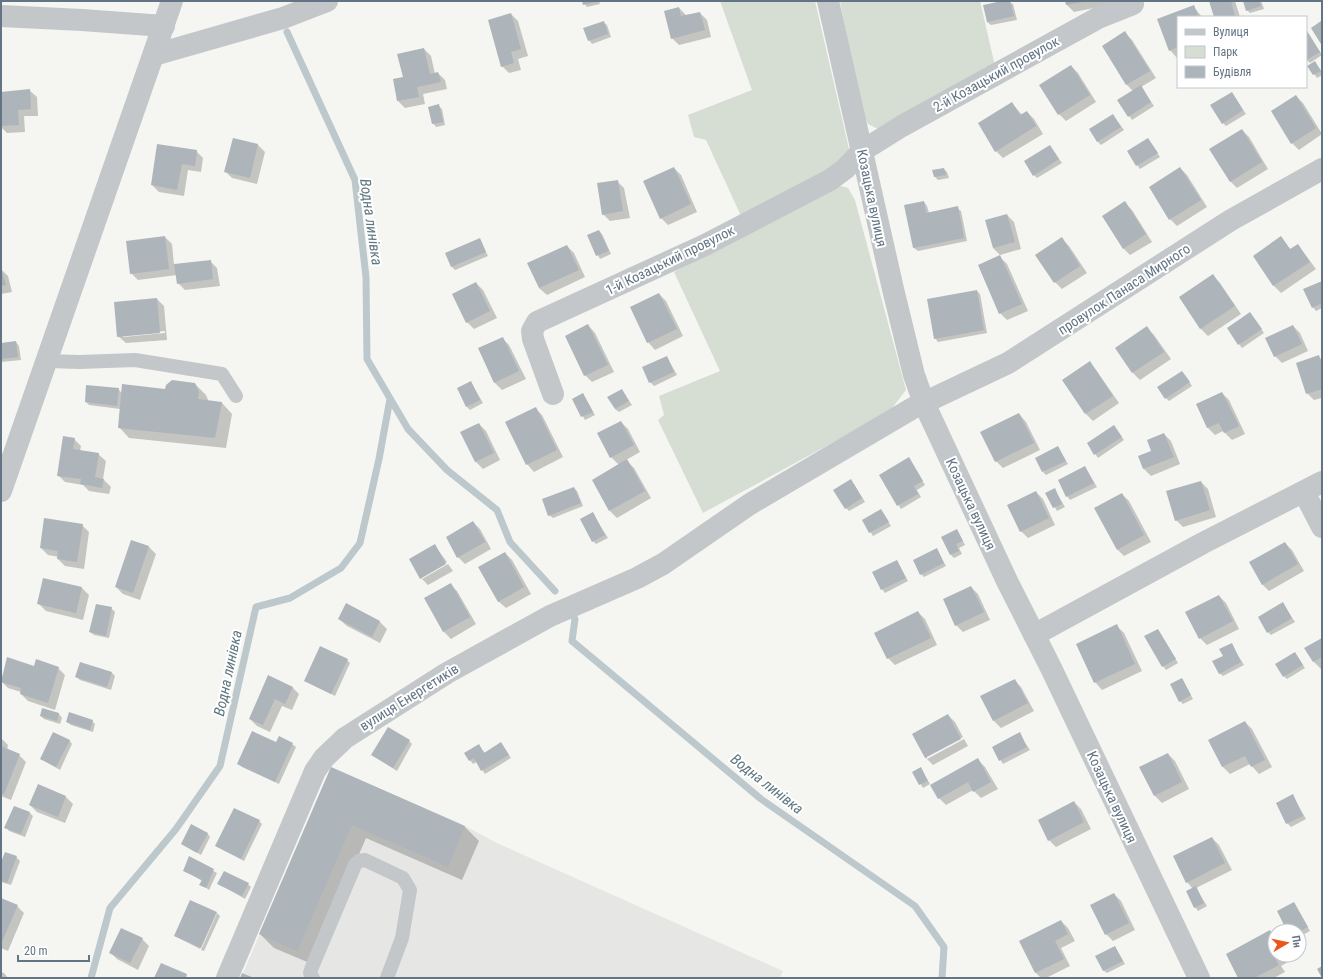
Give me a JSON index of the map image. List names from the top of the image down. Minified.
{"streets":{"street":["2-й Козацький провулок","Козацька вулиця","1-й Козацький провулок","провулок Панаса Мирного","вулиця Енергетиків"]},"crossings":[["2-й Козацький провулок","Козацька вулиця"],["2-й Козацький провулок","1-й Козацький провулок"],["Козацька вулиця","1-й Козацький провулок"],["Козацька вулиця","провулок Панаса Мирного"],["провулок Панаса Мирного","вулиця Енергетиків"]],"water":["Водна линівка"],"legend":["Вулиця","Парк","Будівля"],"scale_bar":"20 m","north":"right"}
